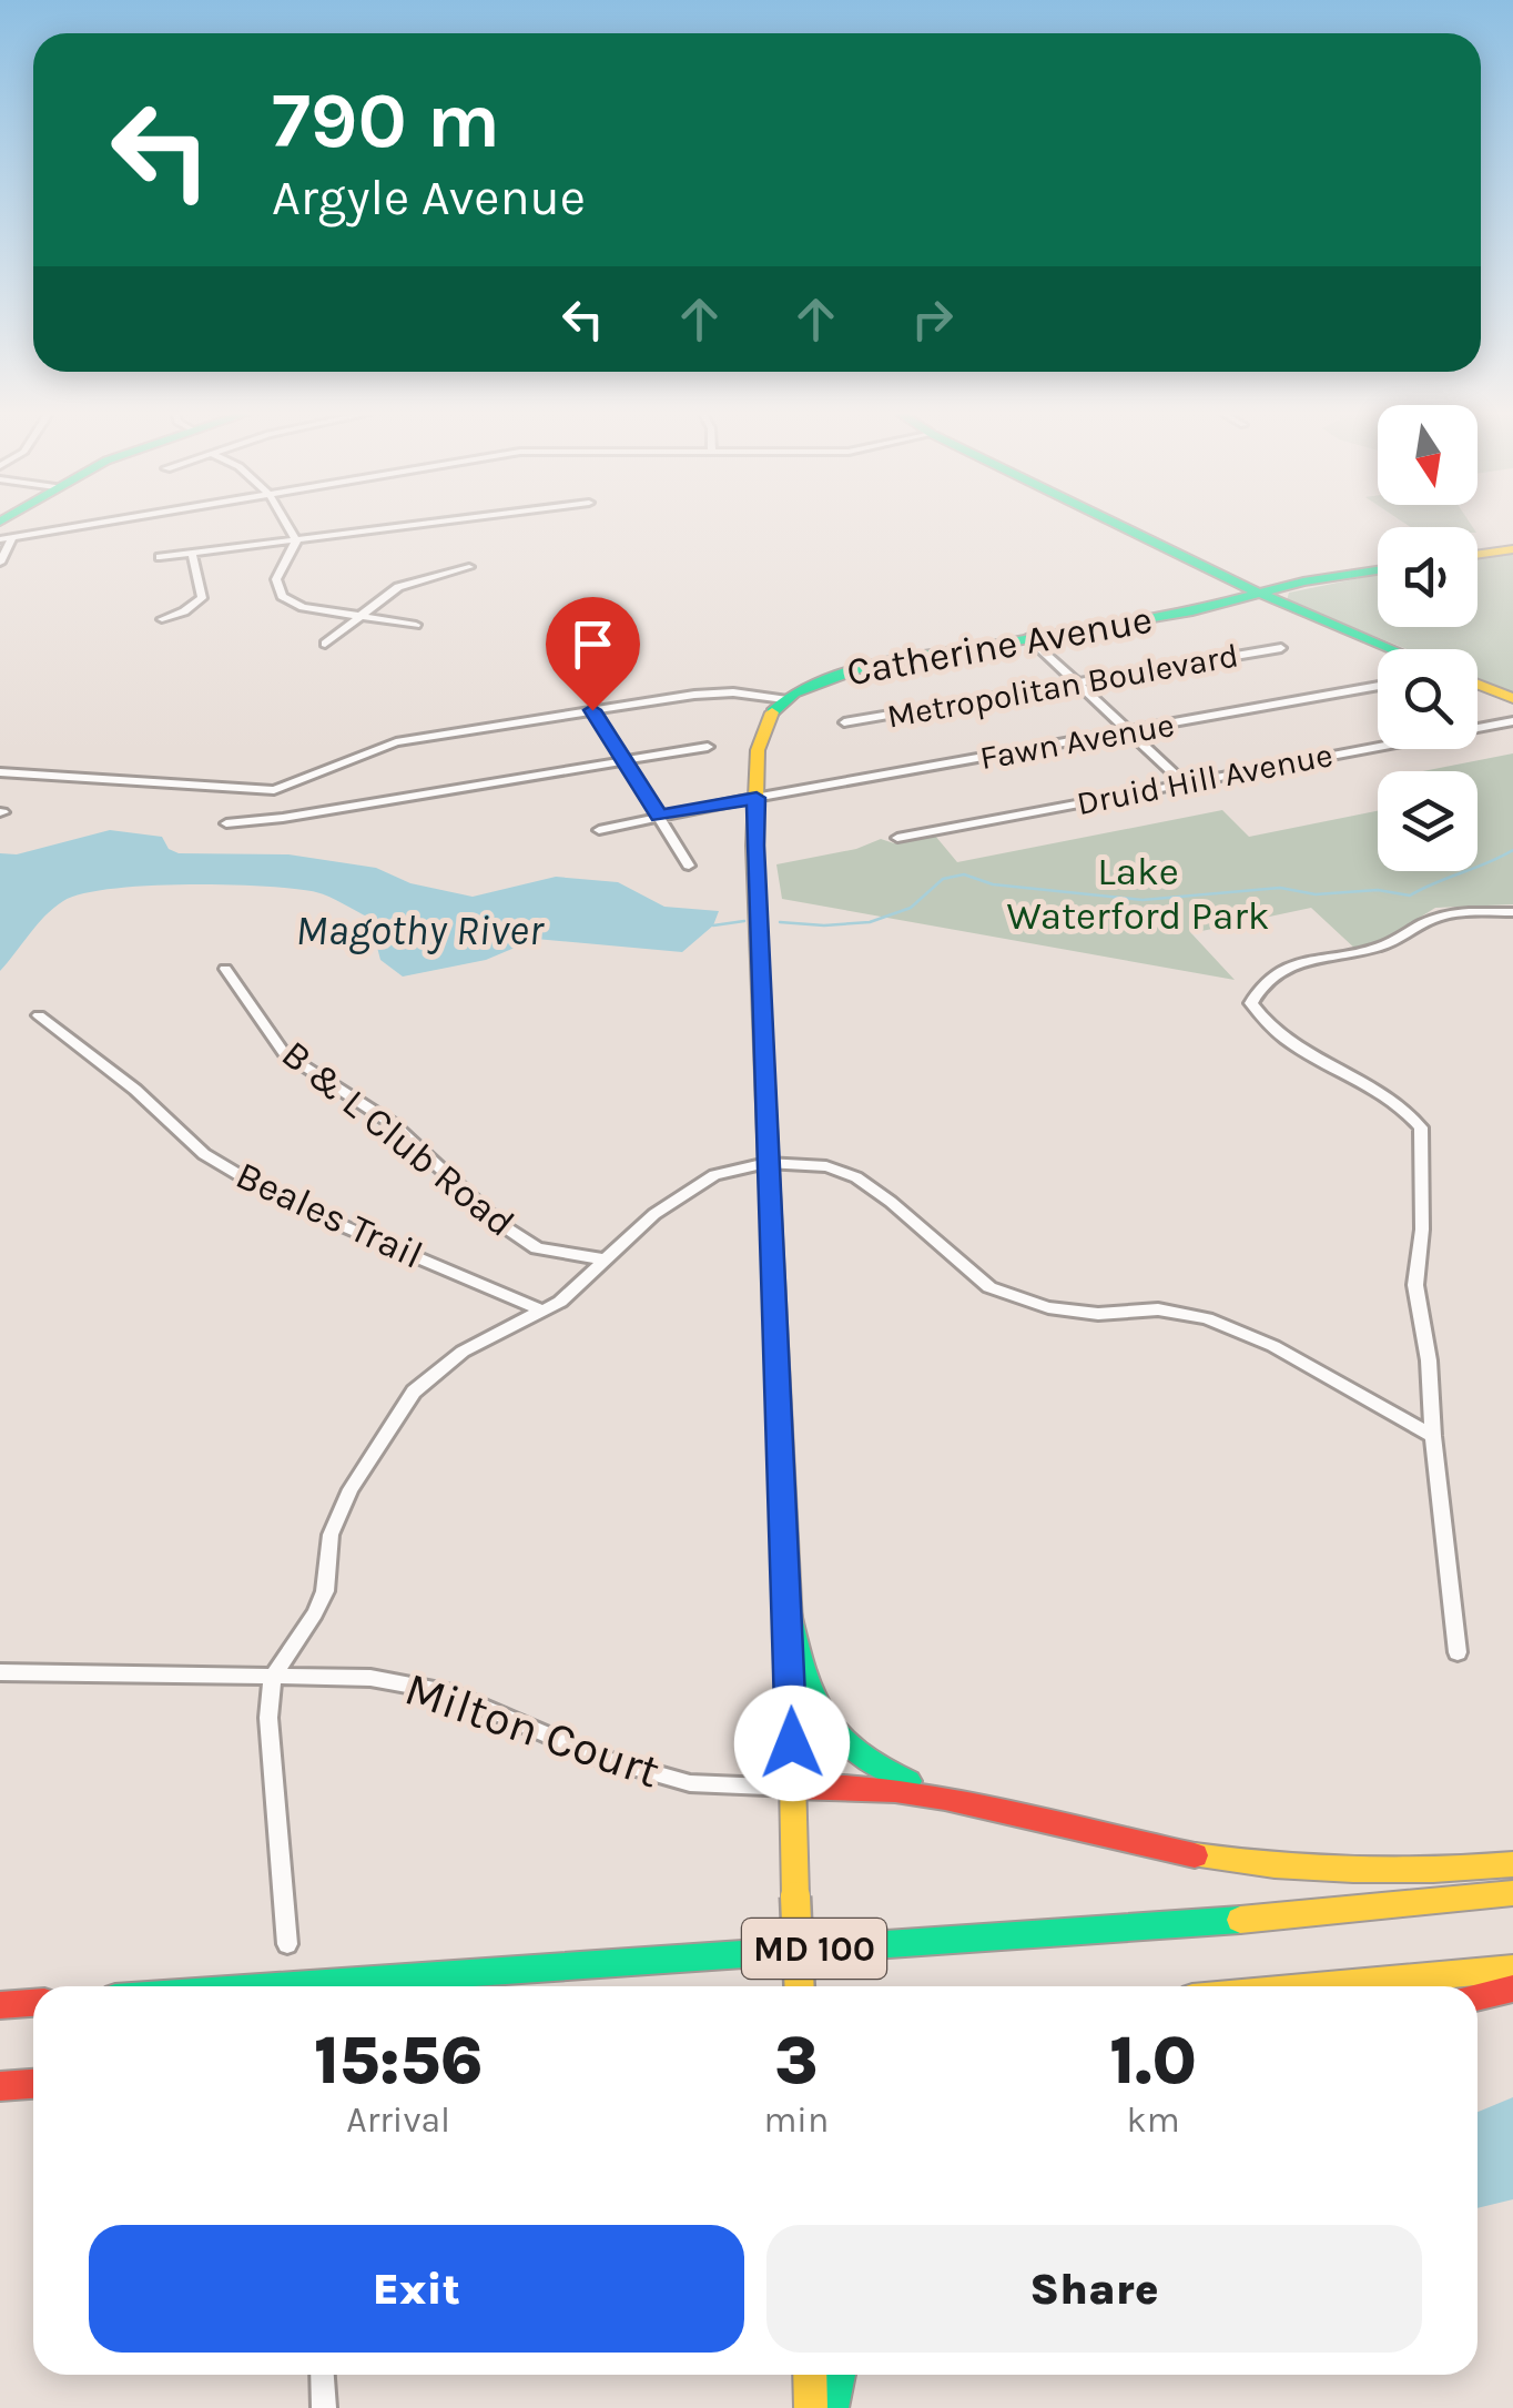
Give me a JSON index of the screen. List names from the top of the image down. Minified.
{"streets":{"main road":["Catherine Avenue","MD 100"],"street":["Metropolitan Boulevard","Fawn Avenue","Druid Hill Avenue","B & L Club Road","Beales Trail","Milton Court"]},"water":["Magothy River"],"parks":["Lake Waterford Park"],"north":"bottom","page":{"turn":["790 m","Argyle Avenue"],"eta":["15:56","Arrival","3","min","1.0","km"],"buttons":["Exit","Share"]}}
